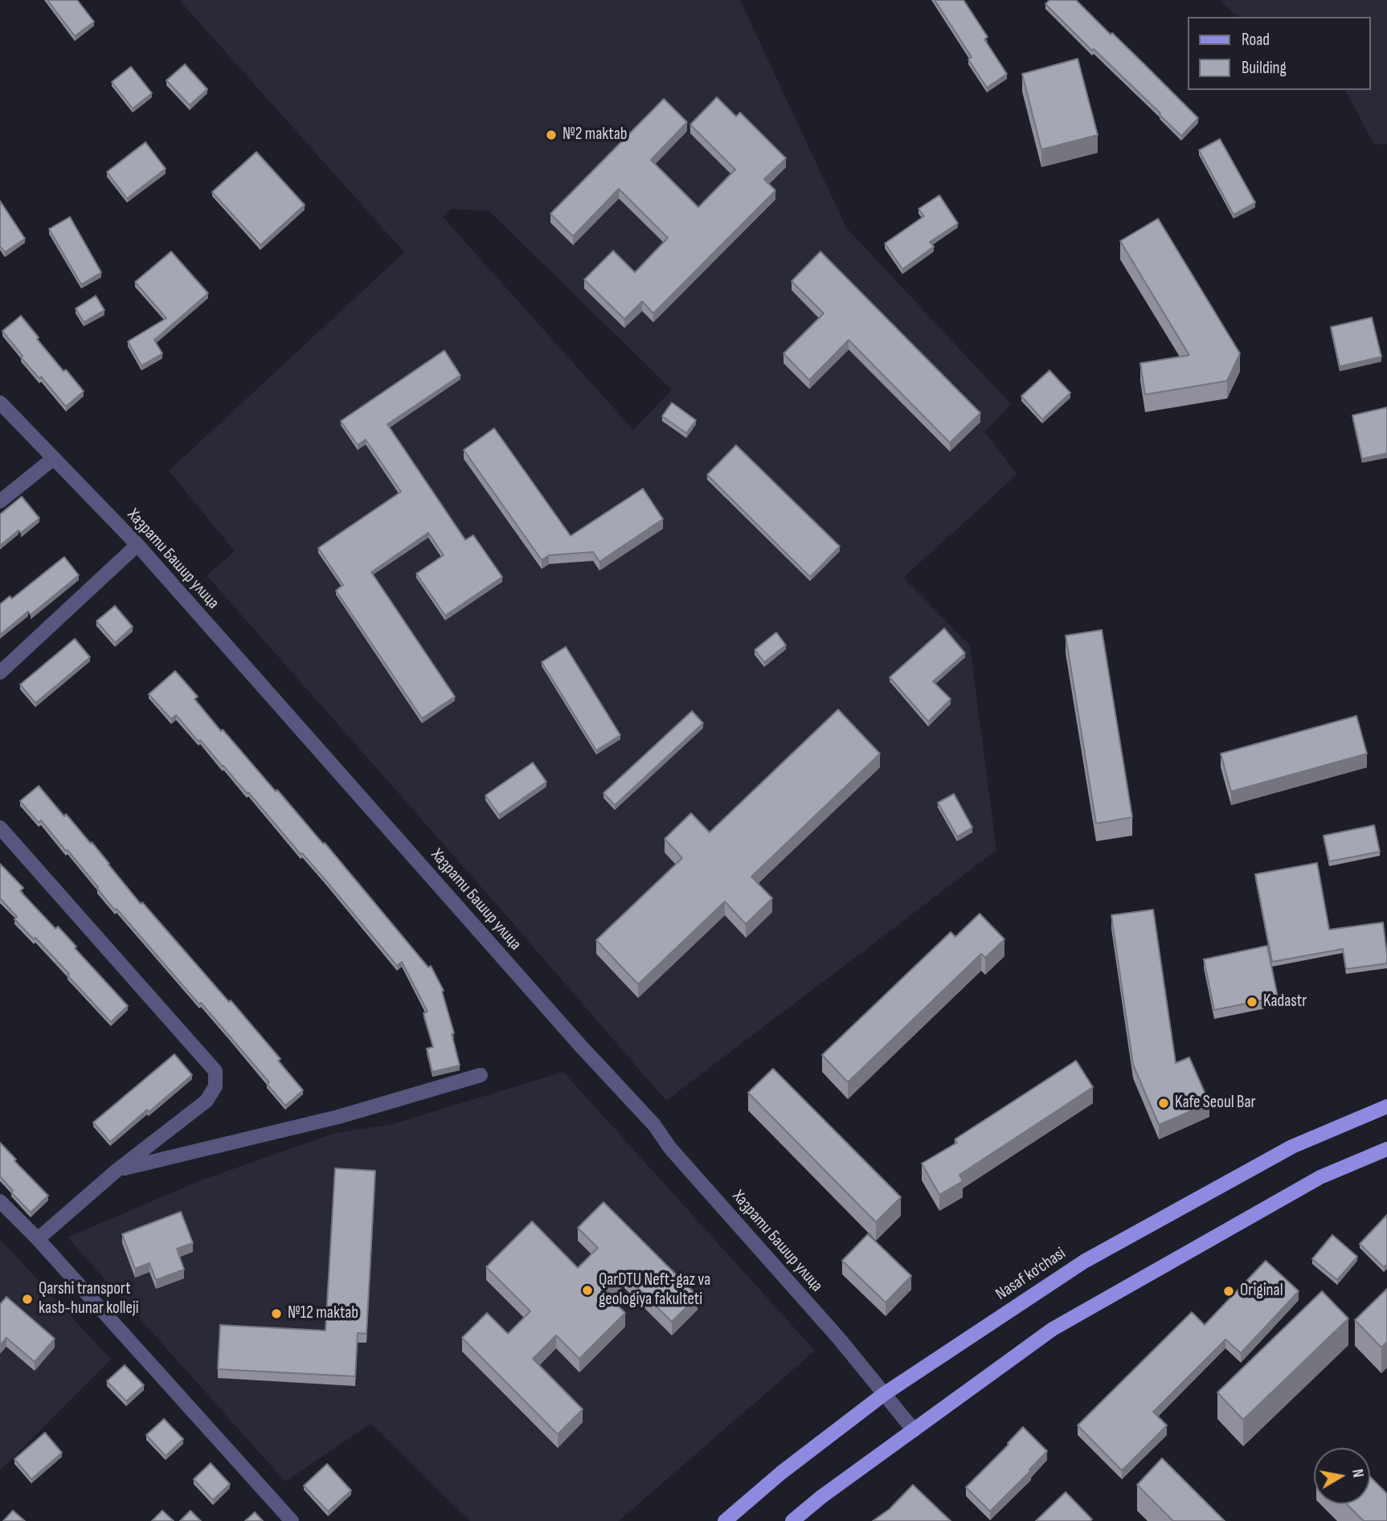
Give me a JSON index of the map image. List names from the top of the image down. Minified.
{"streets":{"main road":["Nasaf ko‘chasi"],"street":["Хазрати Башир улица"]},"crossings":[["Хазрати Башир улица","Nasaf ko‘chasi"]],"places":["№2 maktab","Kadastr","Kafe Seoul Bar","QarDTU Neft-gaz va geologiya fakulteti","Original","Qarshi transport kasb-hunar kolleji","№12 maktab"],"legend":["Road","Building"],"north":"right"}
